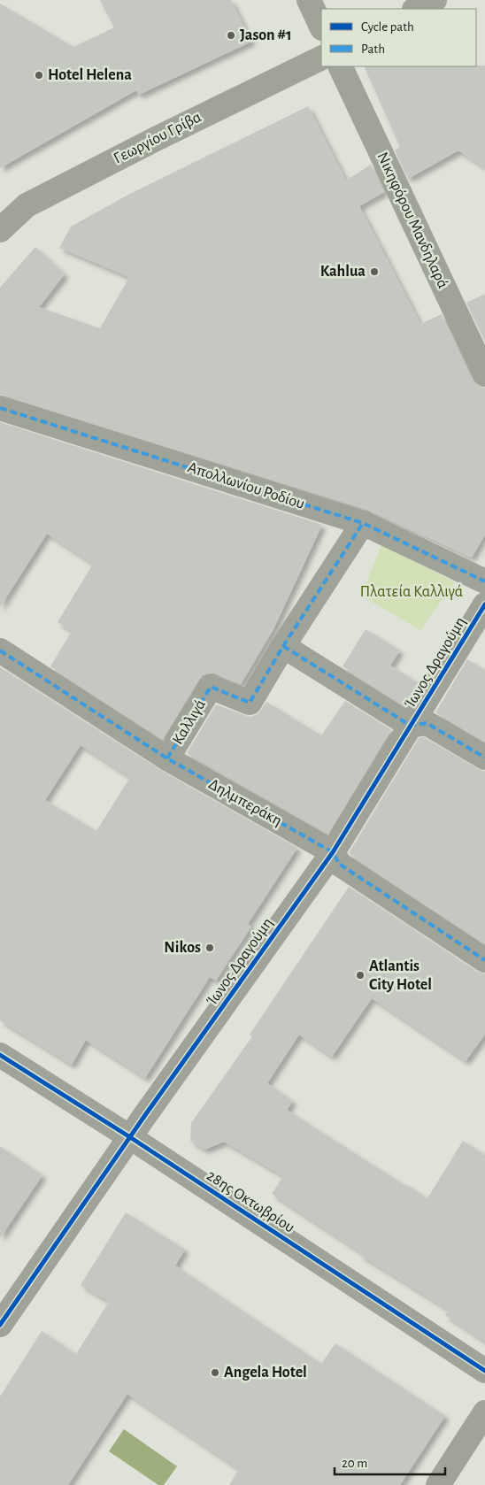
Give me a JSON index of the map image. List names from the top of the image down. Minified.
{"streets":{"street":["Γεωργίου Γρίβα","Νικηφόρου Μανδηλαρά","Απολλωνίου Ροδίου","Ίωνος Δραγούμη","Καλλιγά","Δηλμπεράκη","28ης Οκτωβρίου"]},"crossings":[["Απολλωνίου Ροδίου","Καλλιγά"],["Ίωνος Δραγούμη","Δηλμπεράκη"],["Ίωνος Δραγούμη","28ης Οκτωβρίου"],["Καλλιγά","Δηλμπεράκη"]],"parks":["Πλατεία Καλλιγά"],"places":["Jason #1","Hotel Helena","Kahlua","Nikos","Atlantis City Hotel","Angela Hotel"],"legend":["Cycle path","Path"],"scale_bar":"20 m"}
